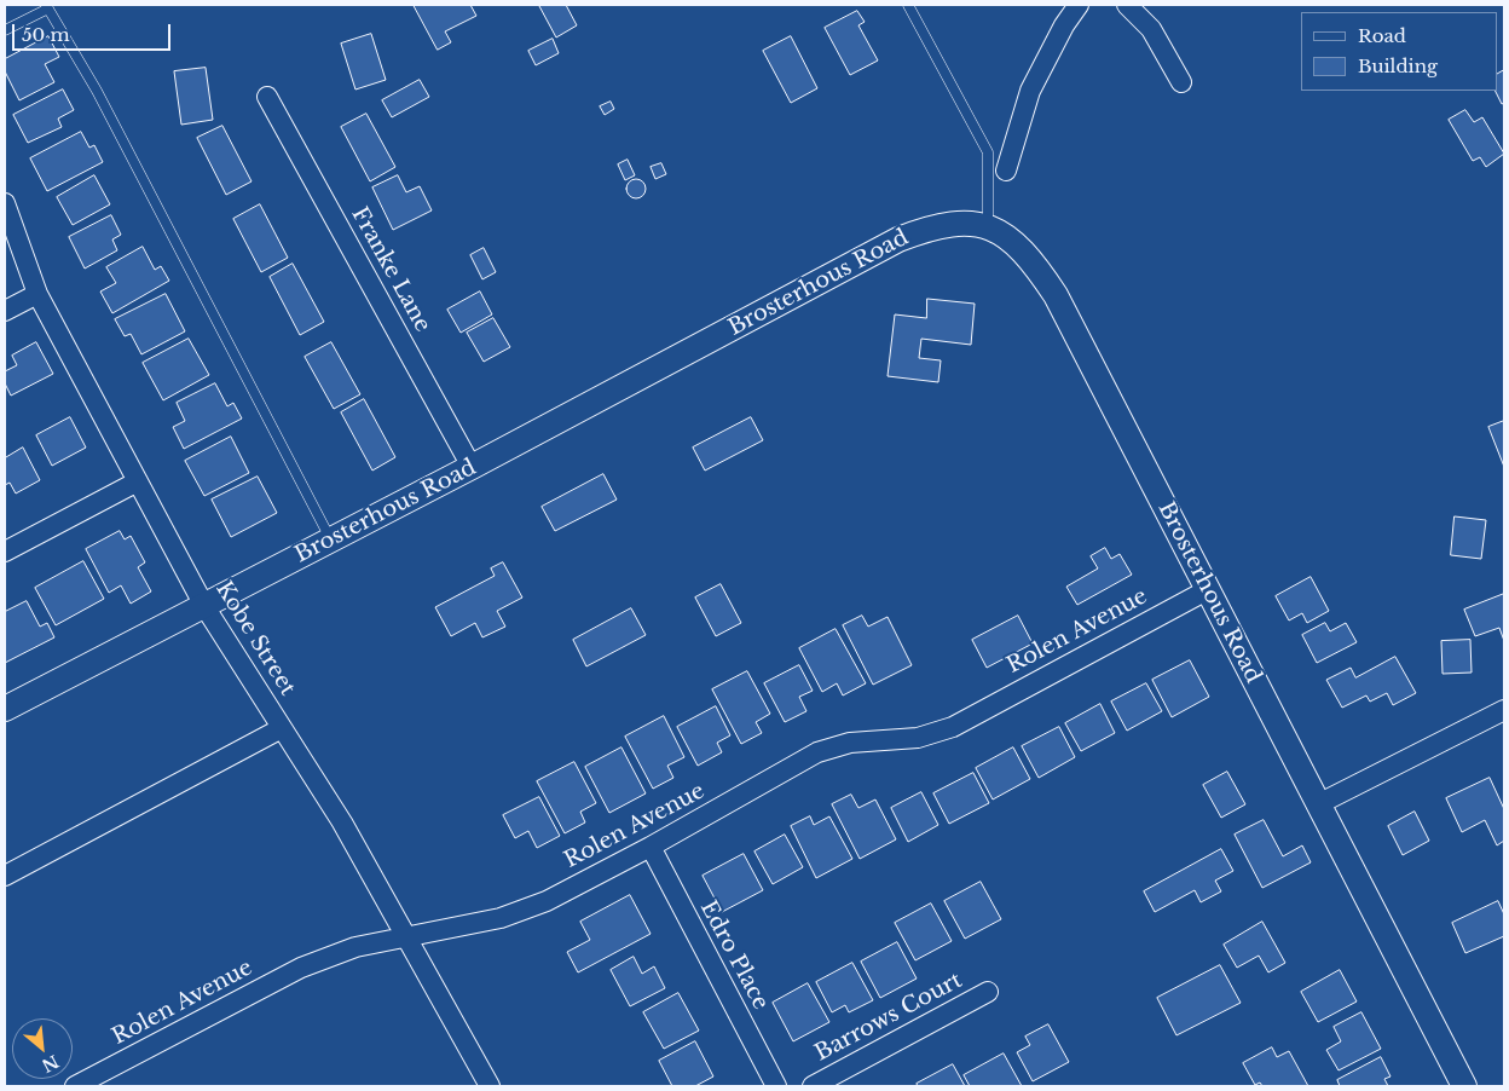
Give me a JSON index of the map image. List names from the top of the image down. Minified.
{"streets":{"street":["Franke Lane","Brosterhous Road","Rolen Avenue","Kobe Street","Edro Place","Barrows Court"]},"crossings":[["Franke Lane","Brosterhous Road"],["Brosterhous Road","Rolen Avenue"],["Brosterhous Road","Kobe Street"],["Rolen Avenue","Kobe Street"],["Rolen Avenue","Edro Place"]],"legend":["Road","Building"],"scale_bar":"50 m","north":"bottom right"}
